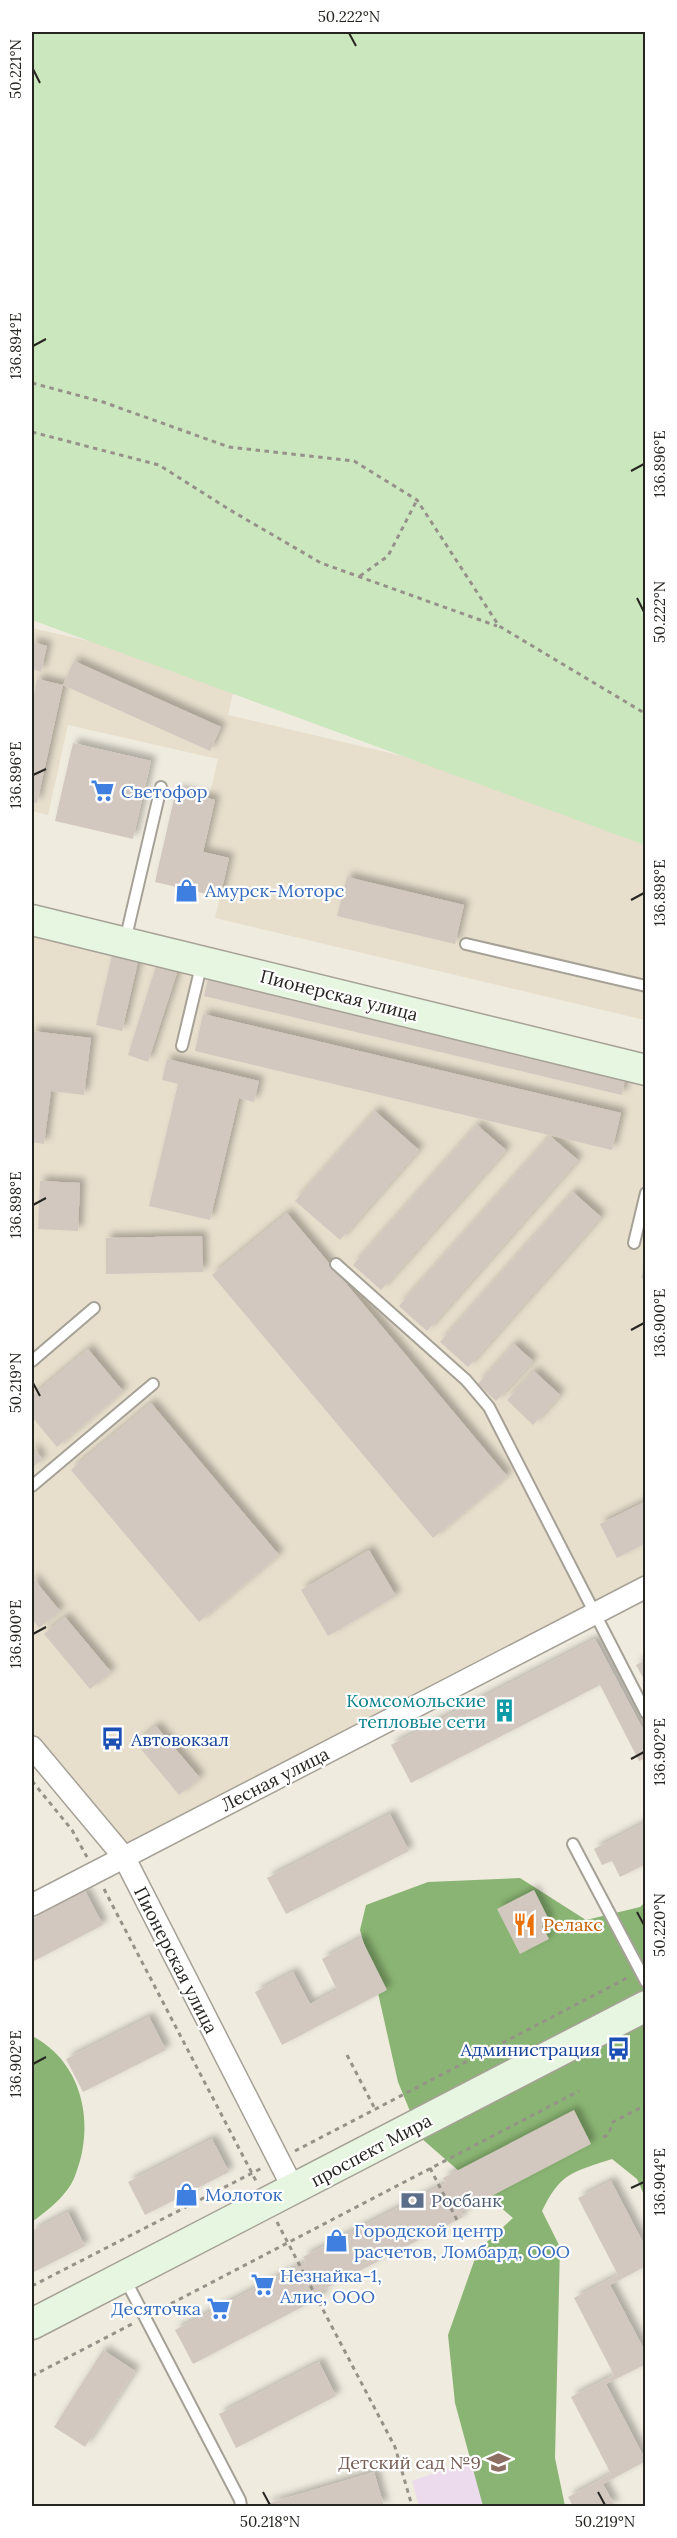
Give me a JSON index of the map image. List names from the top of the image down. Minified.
{"streets":{"street":["Пионерская улица","Лесная улица","проспект Мира"]},"crossings":[["Пионерская улица","Лесная улица"],["Пионерская улица","проспект Мира"]],"places":{"supermarket":["Светофор","Незнайка-1, Алис, ООО","Десяточка"],"shop":["Амурск-Моторс","Молоток","Городской центр расчетов, Ломбард, ООО"],"building":["Комсомольские тепловые сети"],"bus stop":["Автовокзал","Администрация"],"restaurant":["Релакс"],"bank":["Росбанк"],"school or university":["Детский сад №9"]},"coordinates":["50.222°N","50.221°N","136.894°E","136.896°E","136.898°E","136.900°E","50.219°N","136.902°E","50.220°N","136.904°E","50.218°N"]}
